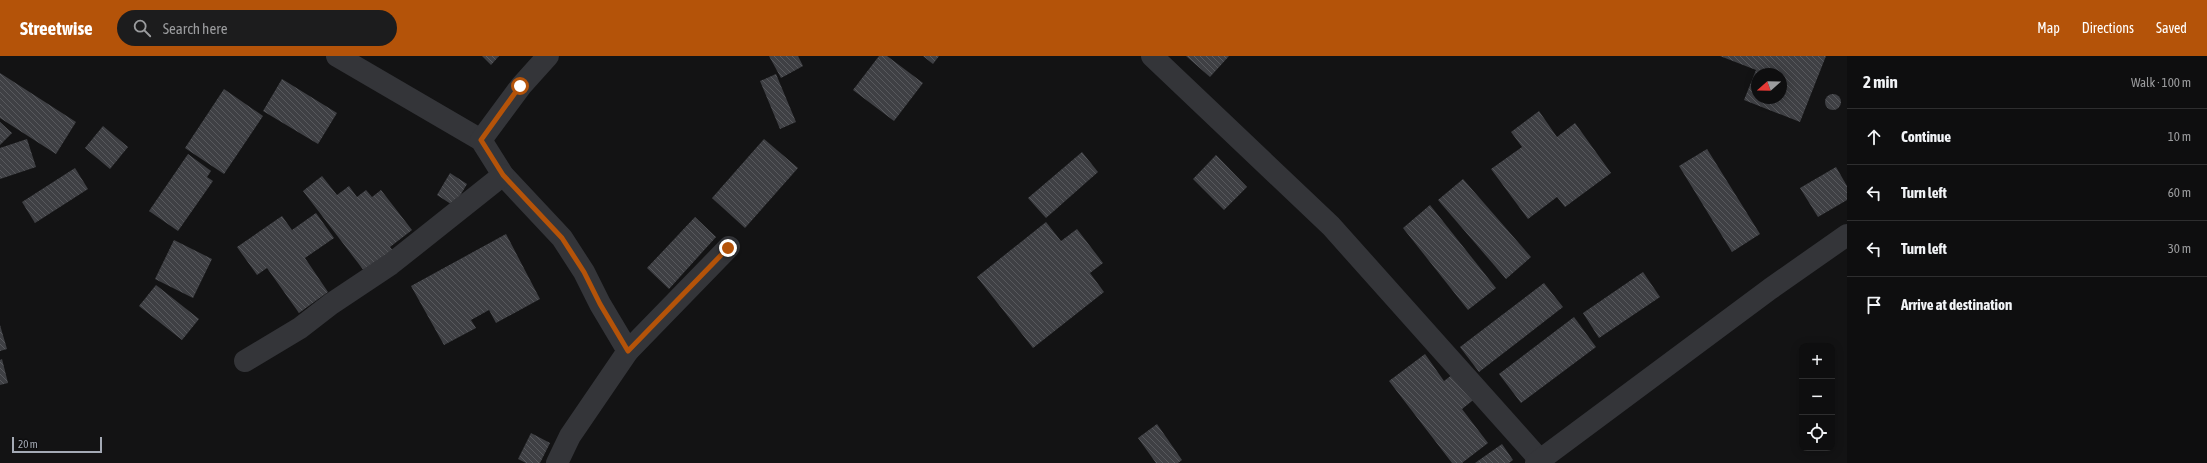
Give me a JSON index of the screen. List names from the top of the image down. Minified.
{"scale_bar":"20 m","north":"left","page":{"header":"Streetwise","search":"Search here","nav":["Map","Directions","Saved"],"heading":["2 min","Walk · 100 m"],"list":[["Continue","10 m"],["Turn left","60 m"],["Turn left","30 m"],"Arrive at destination"],"map_buttons":["+","−"],"scale":"20 m"}}
